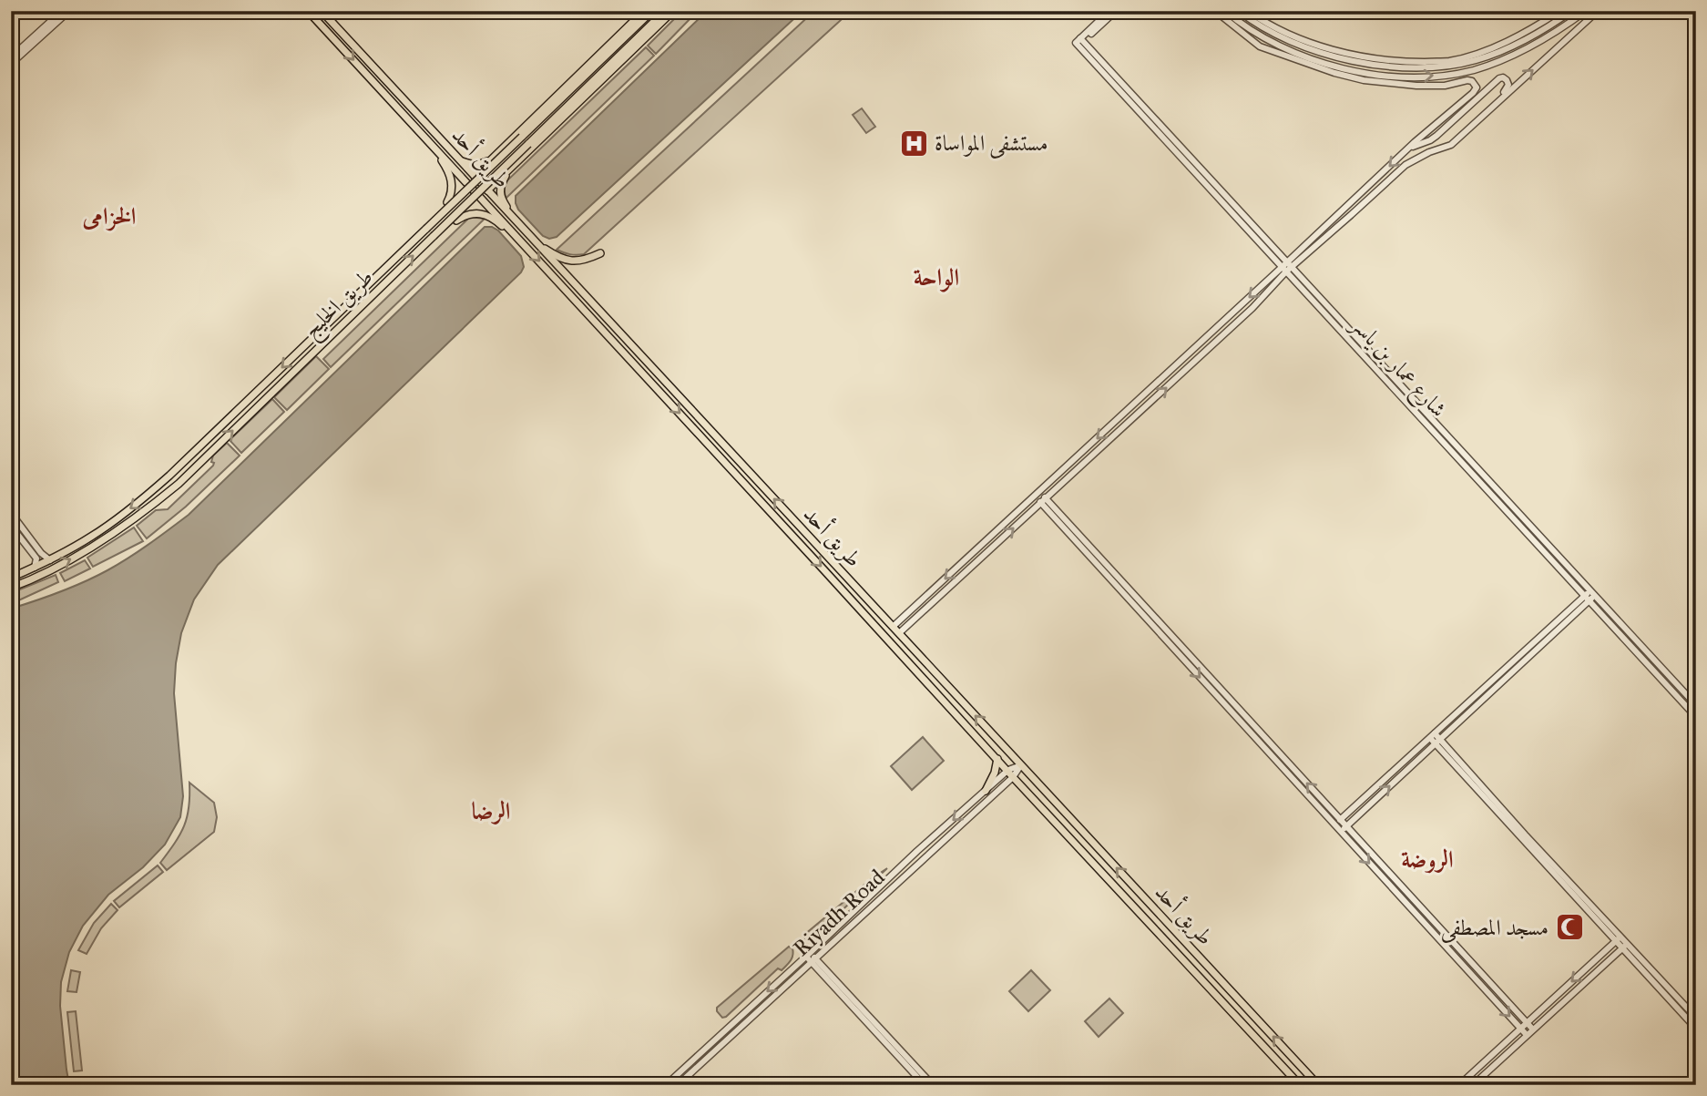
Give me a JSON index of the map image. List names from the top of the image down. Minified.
{"streets":{"main road":["طريق أحد","طريق الخليج"],"street":["شارع عمار بن ياسر","Riyadh Road"]},"crossings":[["طريق أحد","Riyadh Road"]],"districts":["الخزامى","الواحة","الرضا","الروضة"],"places":{"hospital":["مستشفى المواساة"],"mosque":["مسجد المصطفى"]}}
